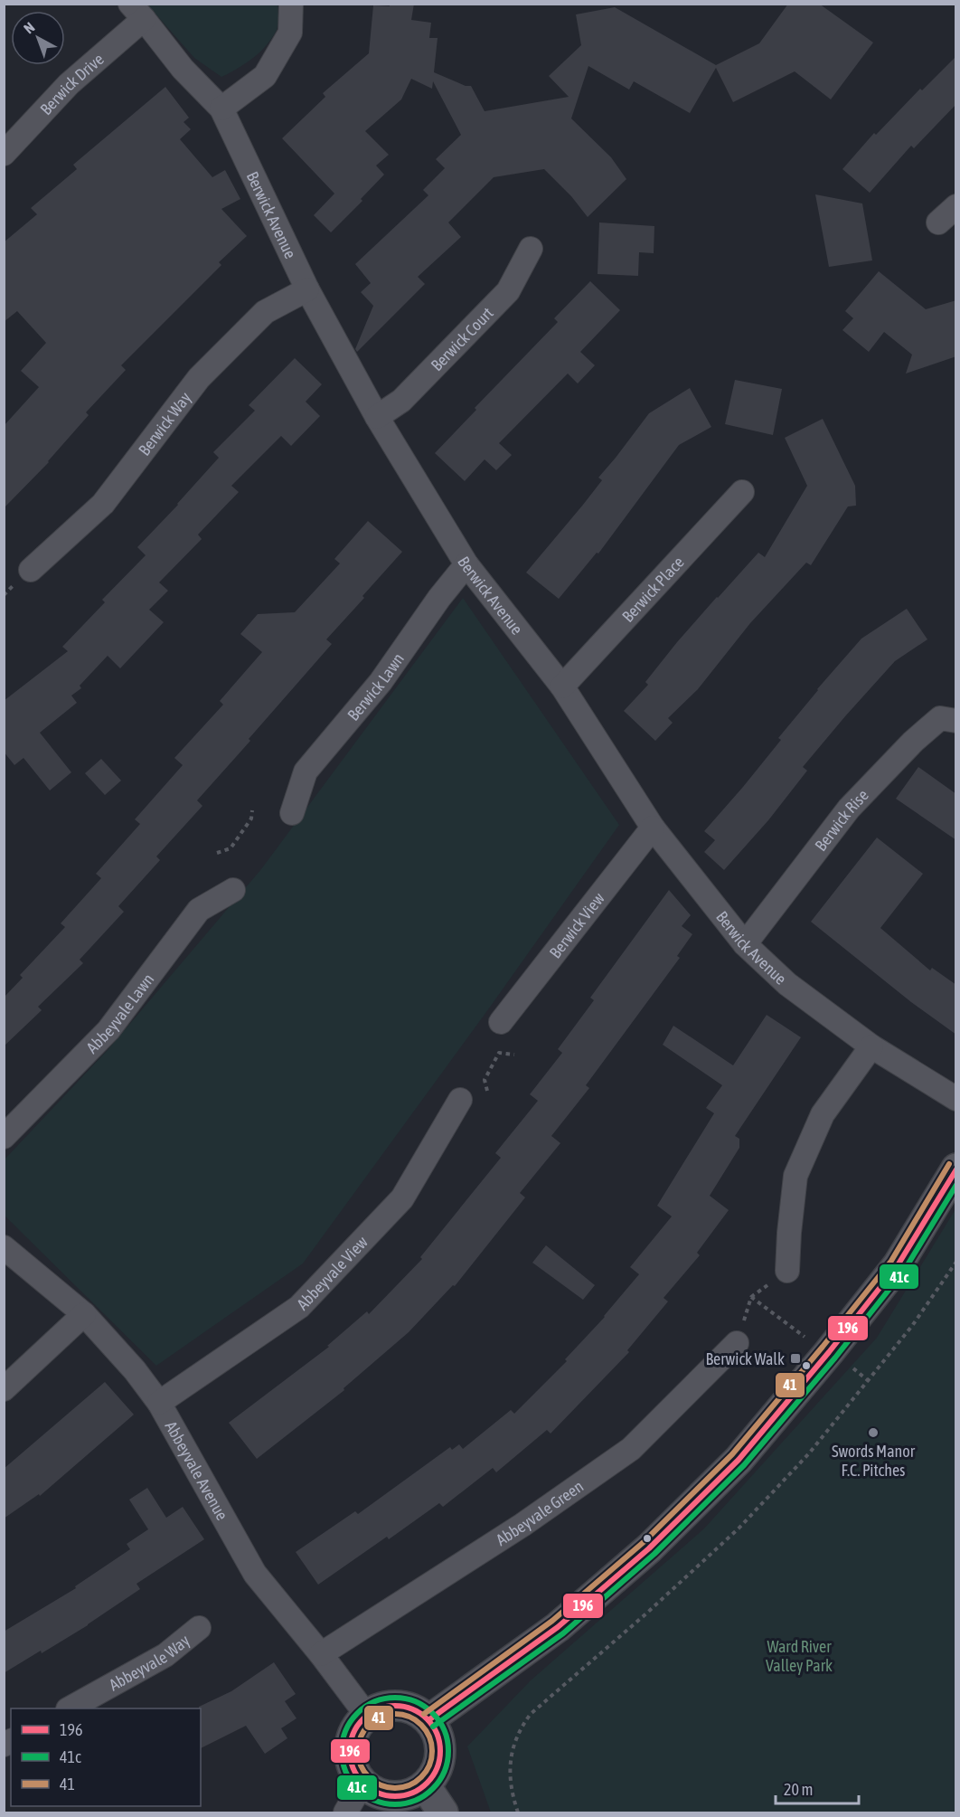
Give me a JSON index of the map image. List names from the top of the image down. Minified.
{"streets":{"street":["Berwick Drive","Berwick Avenue","Berwick Court","Berwick Way","Berwick Place","Berwick Lawn","Berwick Rise","Berwick View","Abbeyvale Lawn","Abbeyvale View","Abbeyvale Avenue","Abbeyvale Green","Abbeyvale Way"]},"crossings":[["Berwick Drive","Berwick Avenue"],["Berwick Avenue","Berwick Court"],["Berwick Avenue","Berwick Way"],["Berwick Avenue","Berwick Place"],["Berwick Avenue","Berwick Lawn"],["Berwick Avenue","Berwick Rise"],["Berwick Avenue","Berwick View"],["Abbeyvale View","Abbeyvale Avenue"],["Abbeyvale Avenue","Abbeyvale Green"]],"parks":["Ward River Valley Park"],"places":{"transit":["Berwick Walk"],"other":["Swords Manor F.C. Pitches"]},"lines":["transit line 41","transit line 196","transit line 41c"],"legend":["196","41c","41"],"scale_bar":"20 m","north":"top left"}
